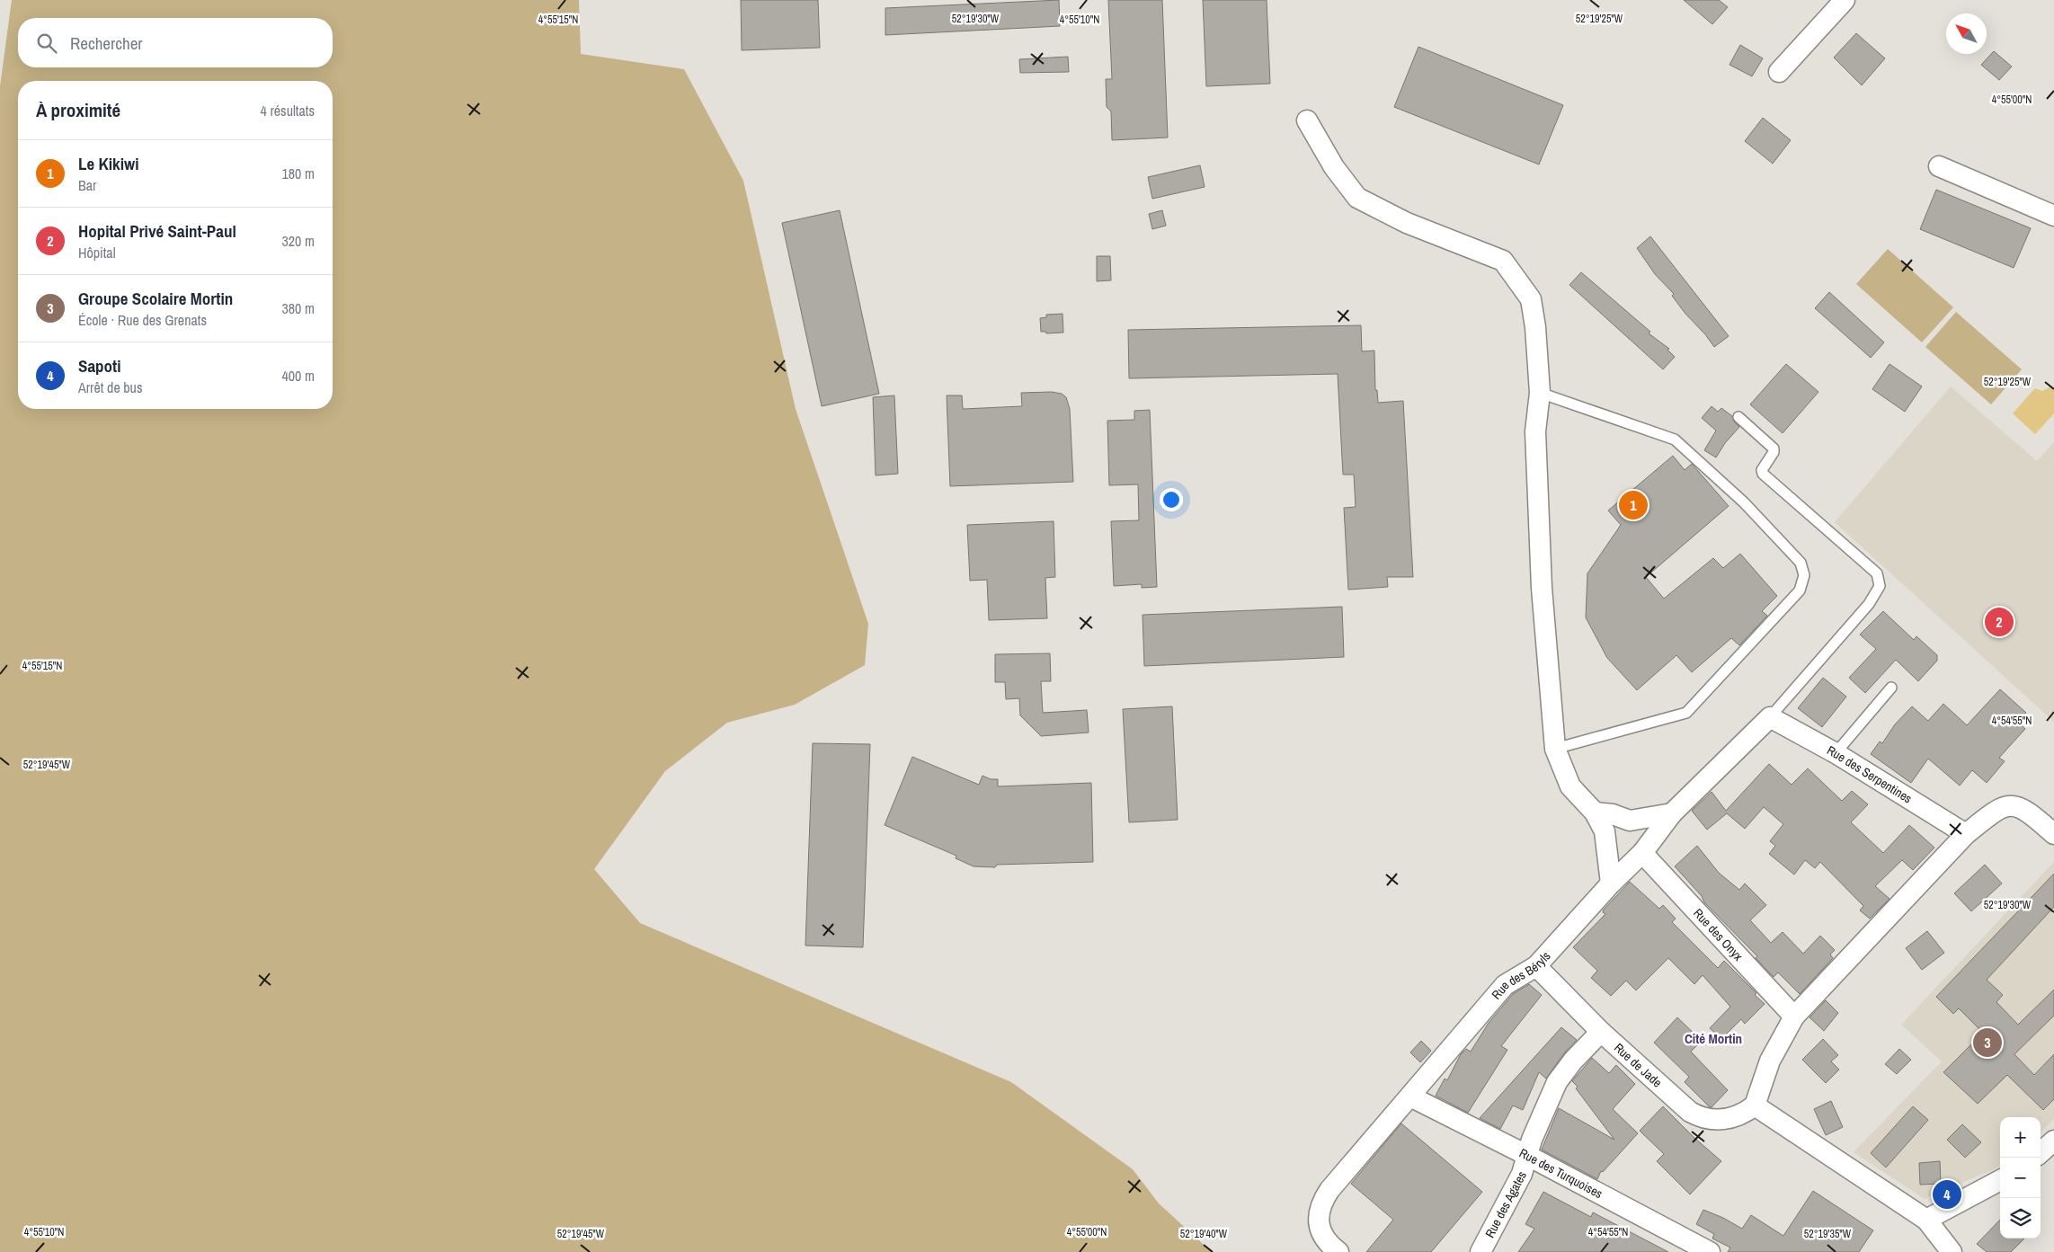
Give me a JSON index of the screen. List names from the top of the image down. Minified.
{"streets":{"street":["Rue des Serpentines","Rue des Onyx","Rue des Béryls","Rue de Jade","Rue des Turquoises","Rue des Agates"]},"crossings":[["Rue des Serpentines","Rue des Béryls"],["Rue des Onyx","Rue des Béryls"],["Rue des Béryls","Rue de Jade"],["Rue des Béryls","Rue des Turquoises"],["Rue de Jade","Rue des Agates"],["Rue des Turquoises","Rue des Agates"]],"districts":["Cité Mortin"],"north":"top left","page":{"search":"Rechercher","heading":["À proximité","4 résultats"],"list":[{"mark":"1","name":"Le Kikiwi","note":"Bar","value":"180 m"},{"mark":"2","name":"Hopital Privé Saint-Paul","note":"Hôpital","value":"320 m"},{"mark":"3","name":"Groupe Scolaire Mortin","note":"École · Rue des Grenats","value":"380 m"},{"mark":"4","name":"Sapoti","note":"Arrêt de bus","value":"400 m"}],"pins":["1","2","3","4"],"map_buttons":["+","−"]},"coordinates":["52°19'30\"W","52°19'25\"W","4°55'15\"N","4°55'10\"N","4°55'00\"N","4°54'55\"N","52°19'45\"W","52°19'40\"W","52°19'35\"W"]}
